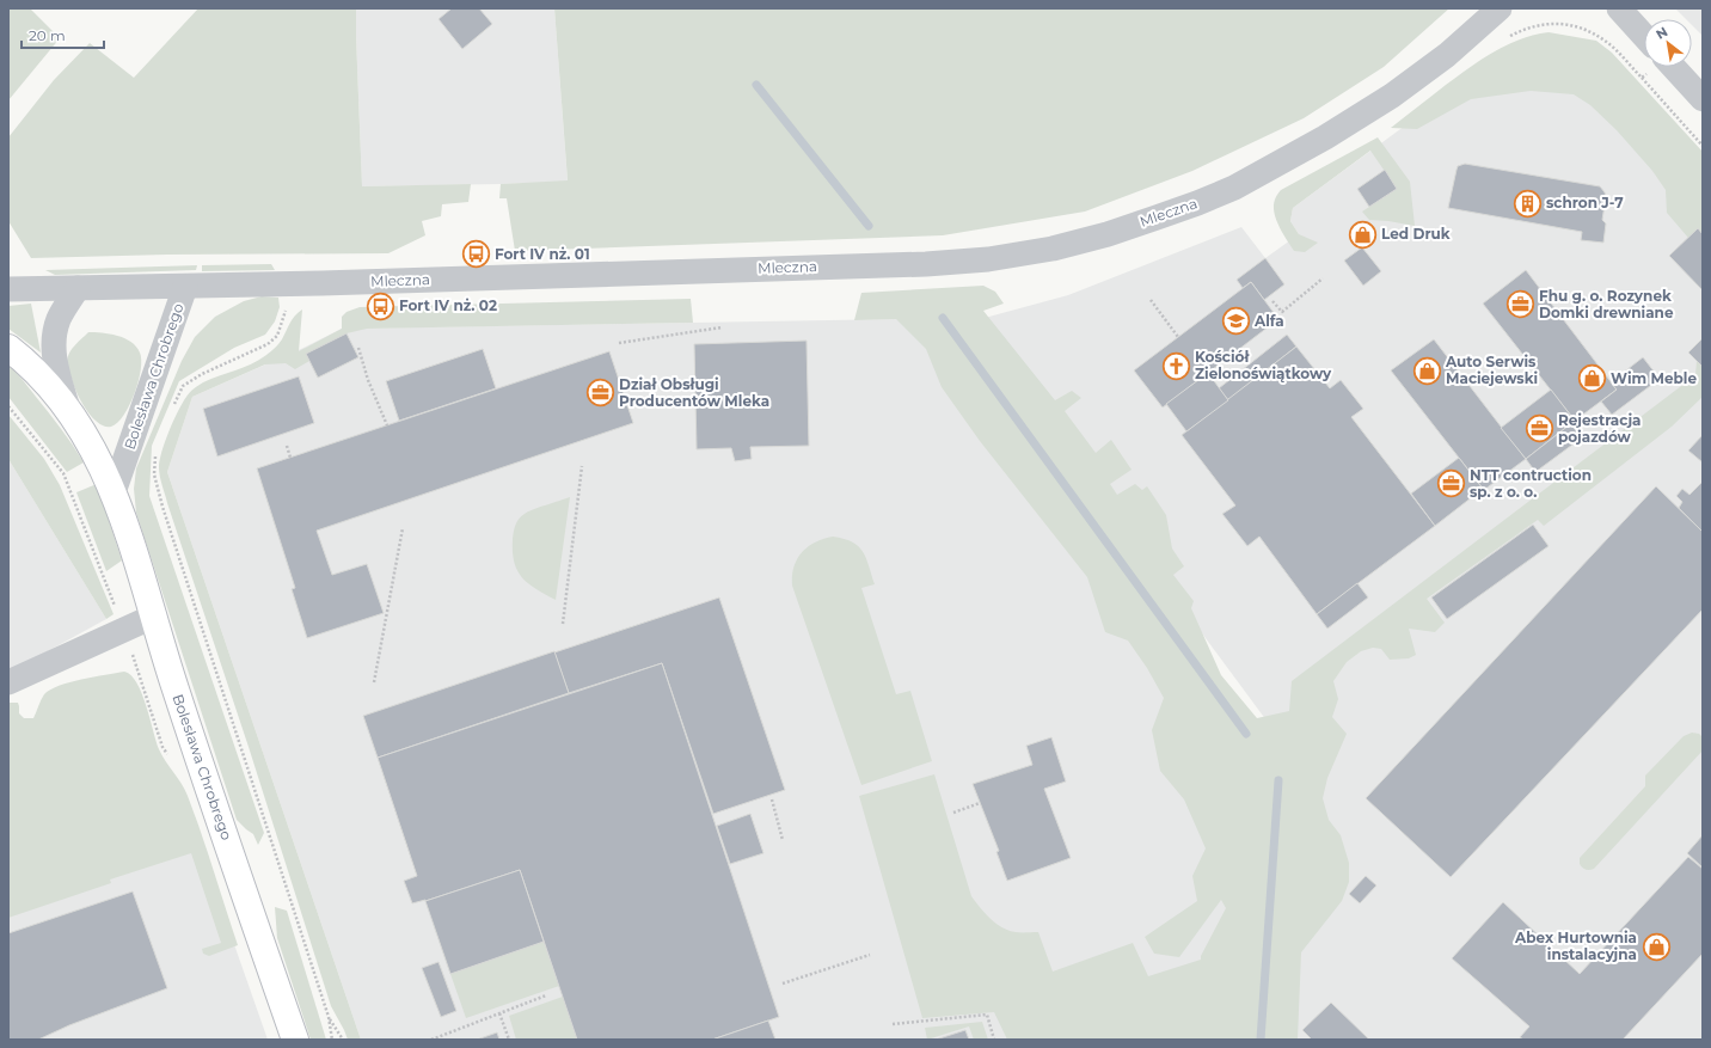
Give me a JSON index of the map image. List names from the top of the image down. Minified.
{"streets":{"street":["Mleczna","Bolesława Chrobrego"]},"crossings":[["Mleczna","Bolesława Chrobrego"]],"places":{"building":["schron J-7"],"shop":["Led Druk","Auto Serwis Maciejewski","Wim Meble","Abex Hurtownia instalacyjna"],"bus stop":["Fort IV nż. 01","Fort IV nż. 02"],"office":["Fhu g. o. Rozynek Domki drewniane","Dział Obsługi Producentów Mleka","Rejestracja pojazdów","NTT contruction sp. z o. o."],"school or university":["Alfa"],"church":["Kościół Zielonoświątkowy"]},"scale_bar":"20 m","north":"top left"}
